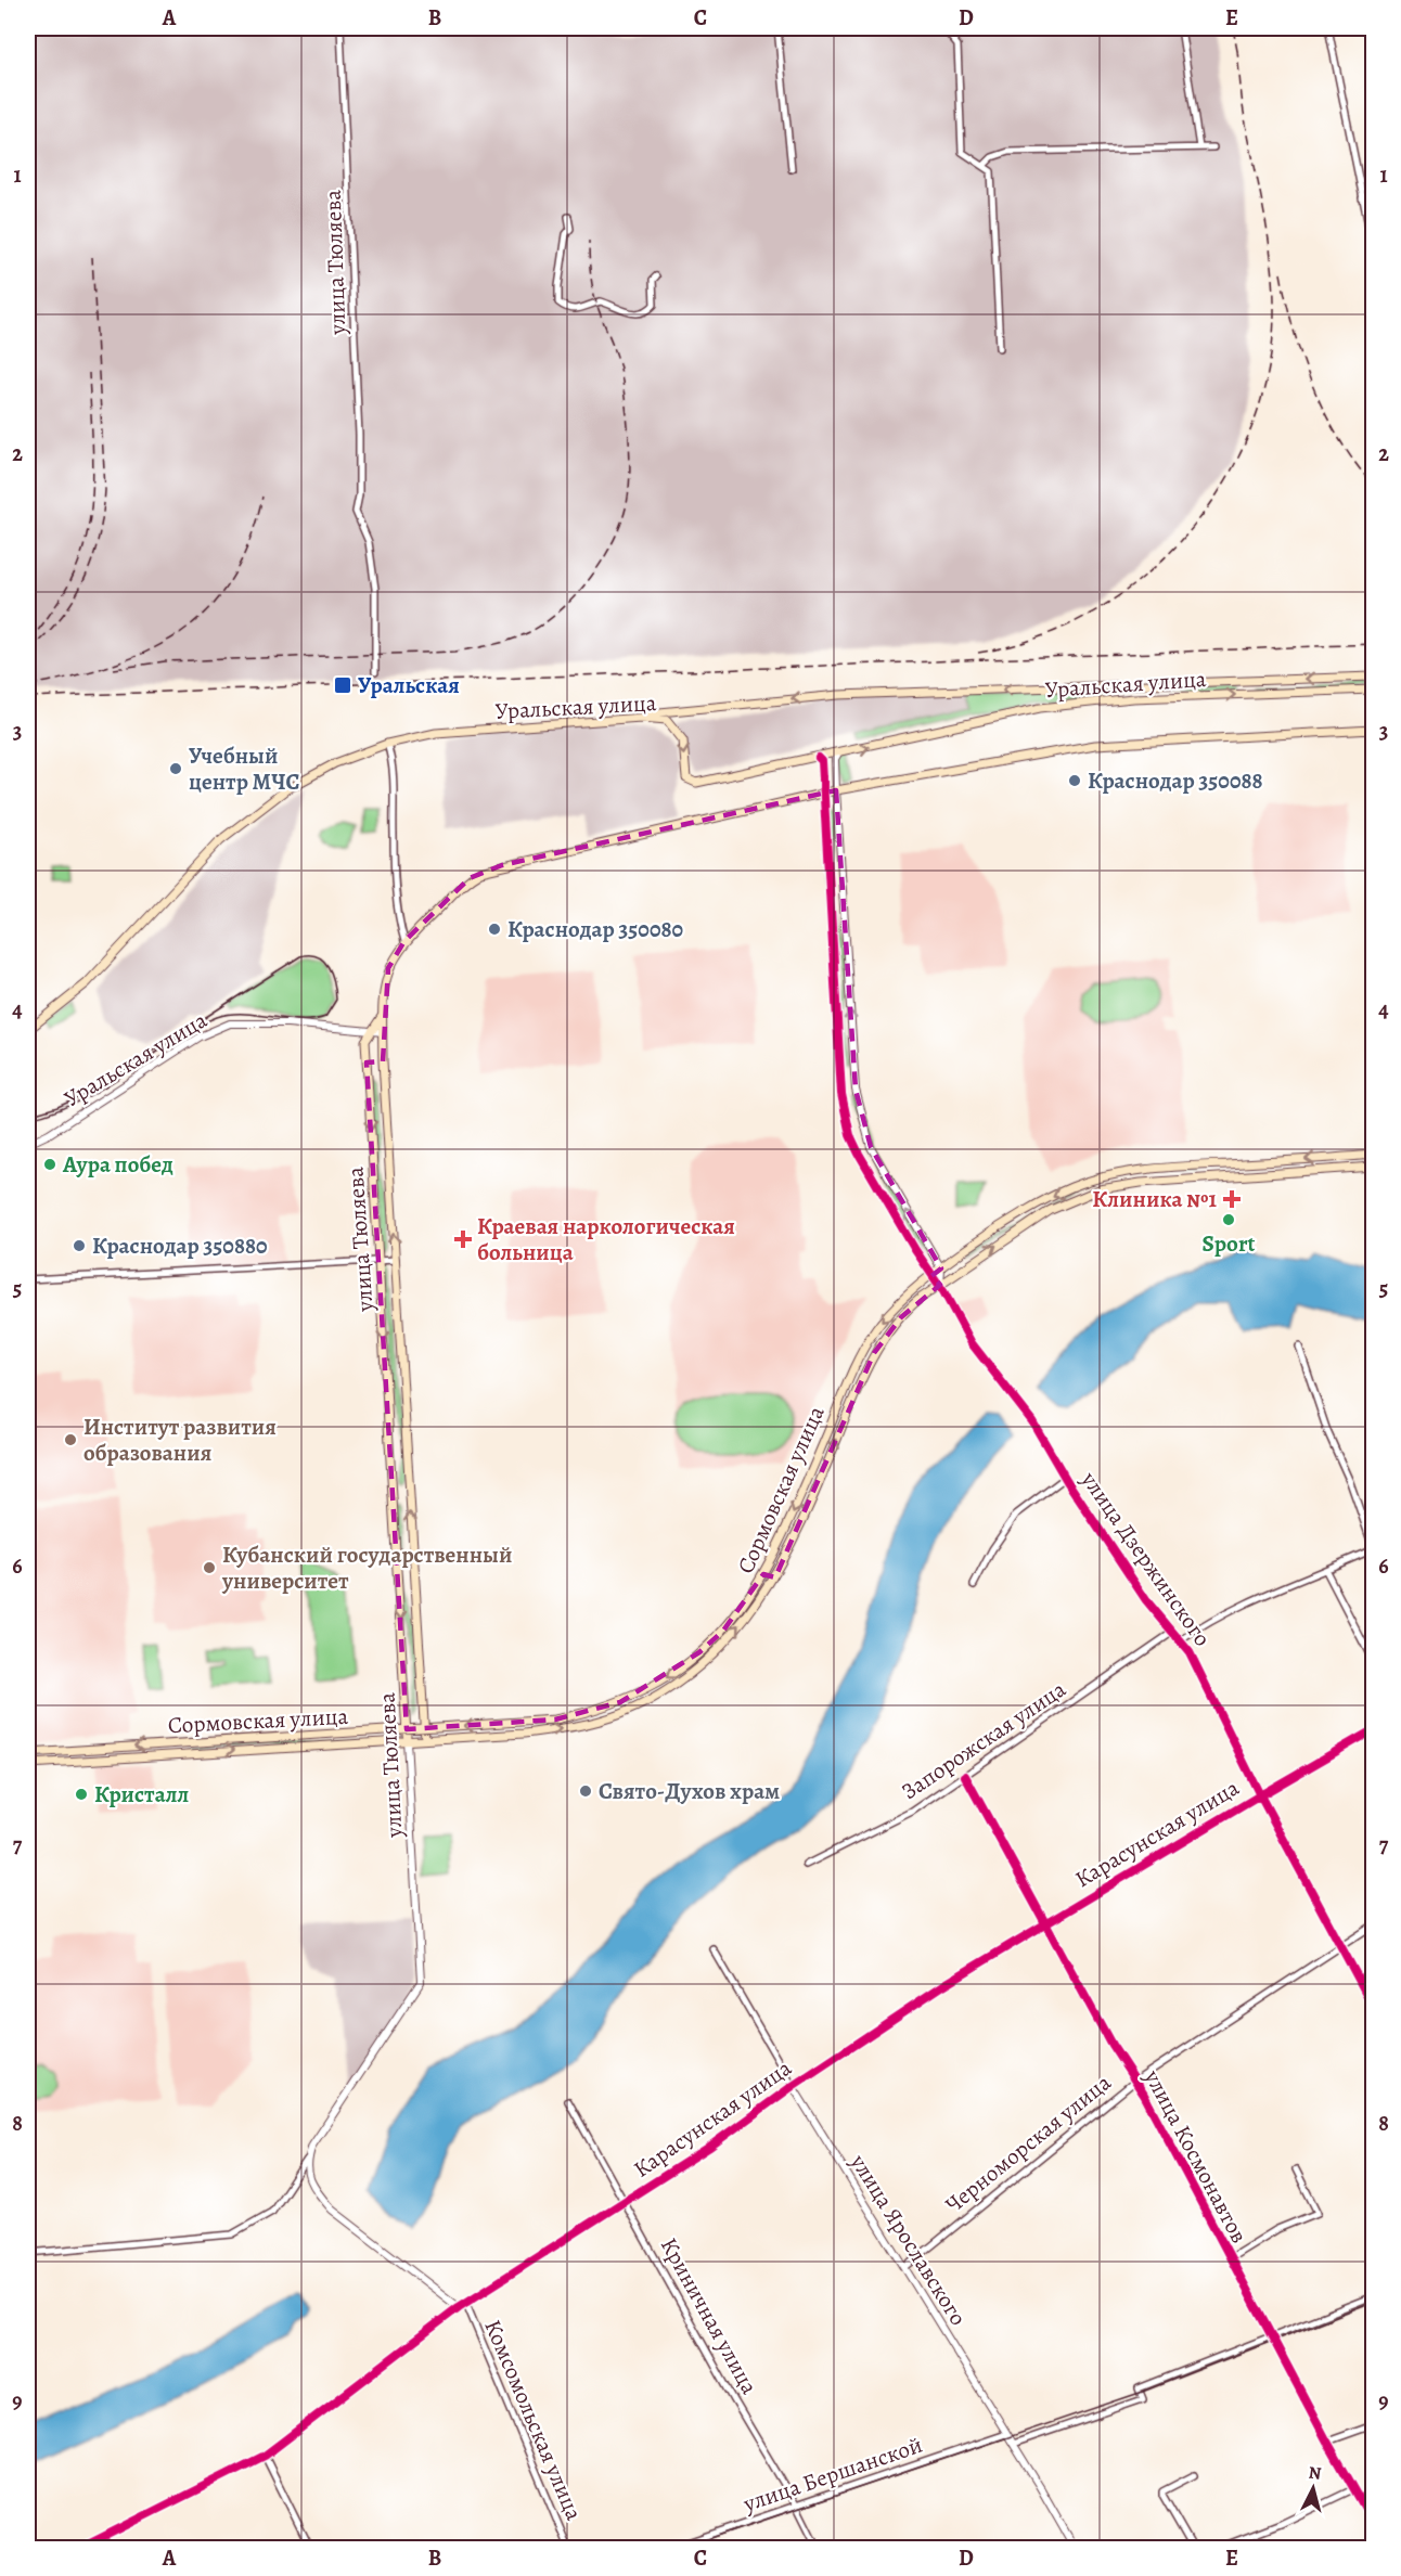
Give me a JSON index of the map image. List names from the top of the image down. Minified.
{"streets":{"main road":["улица Тюляева","Уральская улица","Сормовская улица"],"street":["улица Дзержинского","Запорожская улица","Карасунская улица","Черноморская улица","улица Космонавтов","улица Ярославского","Криничная улица","Комсомольская улица","улица Бершанской"]},"crossings":[["улица Тюляева","Уральская улица"],["улица Тюляева","Сормовская улица"],["Уральская улица","улица Дзержинского"],["Сормовская улица","улица Дзержинского"],["улица Дзержинского","Запорожская улица"],["улица Дзержинского","Карасунская улица"],["улица Дзержинского","Черноморская улица"],["Запорожская улица","улица Космонавтов"],["Карасунская улица","улица Космонавтов"],["Карасунская улица","улица Ярославского"],["Карасунская улица","Криничная улица"],["Карасунская улица","Комсомольская улица"],["Черноморская улица","улица Космонавтов"],["Черноморская улица","улица Ярославского"],["улица Ярославского","улица Бершанской"],["Криничная улица","улица Бершанской"]],"places":{"transit":["Уральская"],"other":["Учебный центр МЧС","Краснодар 350088","Краснодар 350080","Аура побед","Sport","Краснодар 350880","Институт развития образования","Кубанский государственный университет","Свято-Духов храм","Кристалл"],"health":["Клиника №1","Краевая наркологическая больница"]},"north":"top","grid":{"columns":["A","B","C","D","E"],"rows":["1","2","3","4","5","6","7","8","9"]}}
